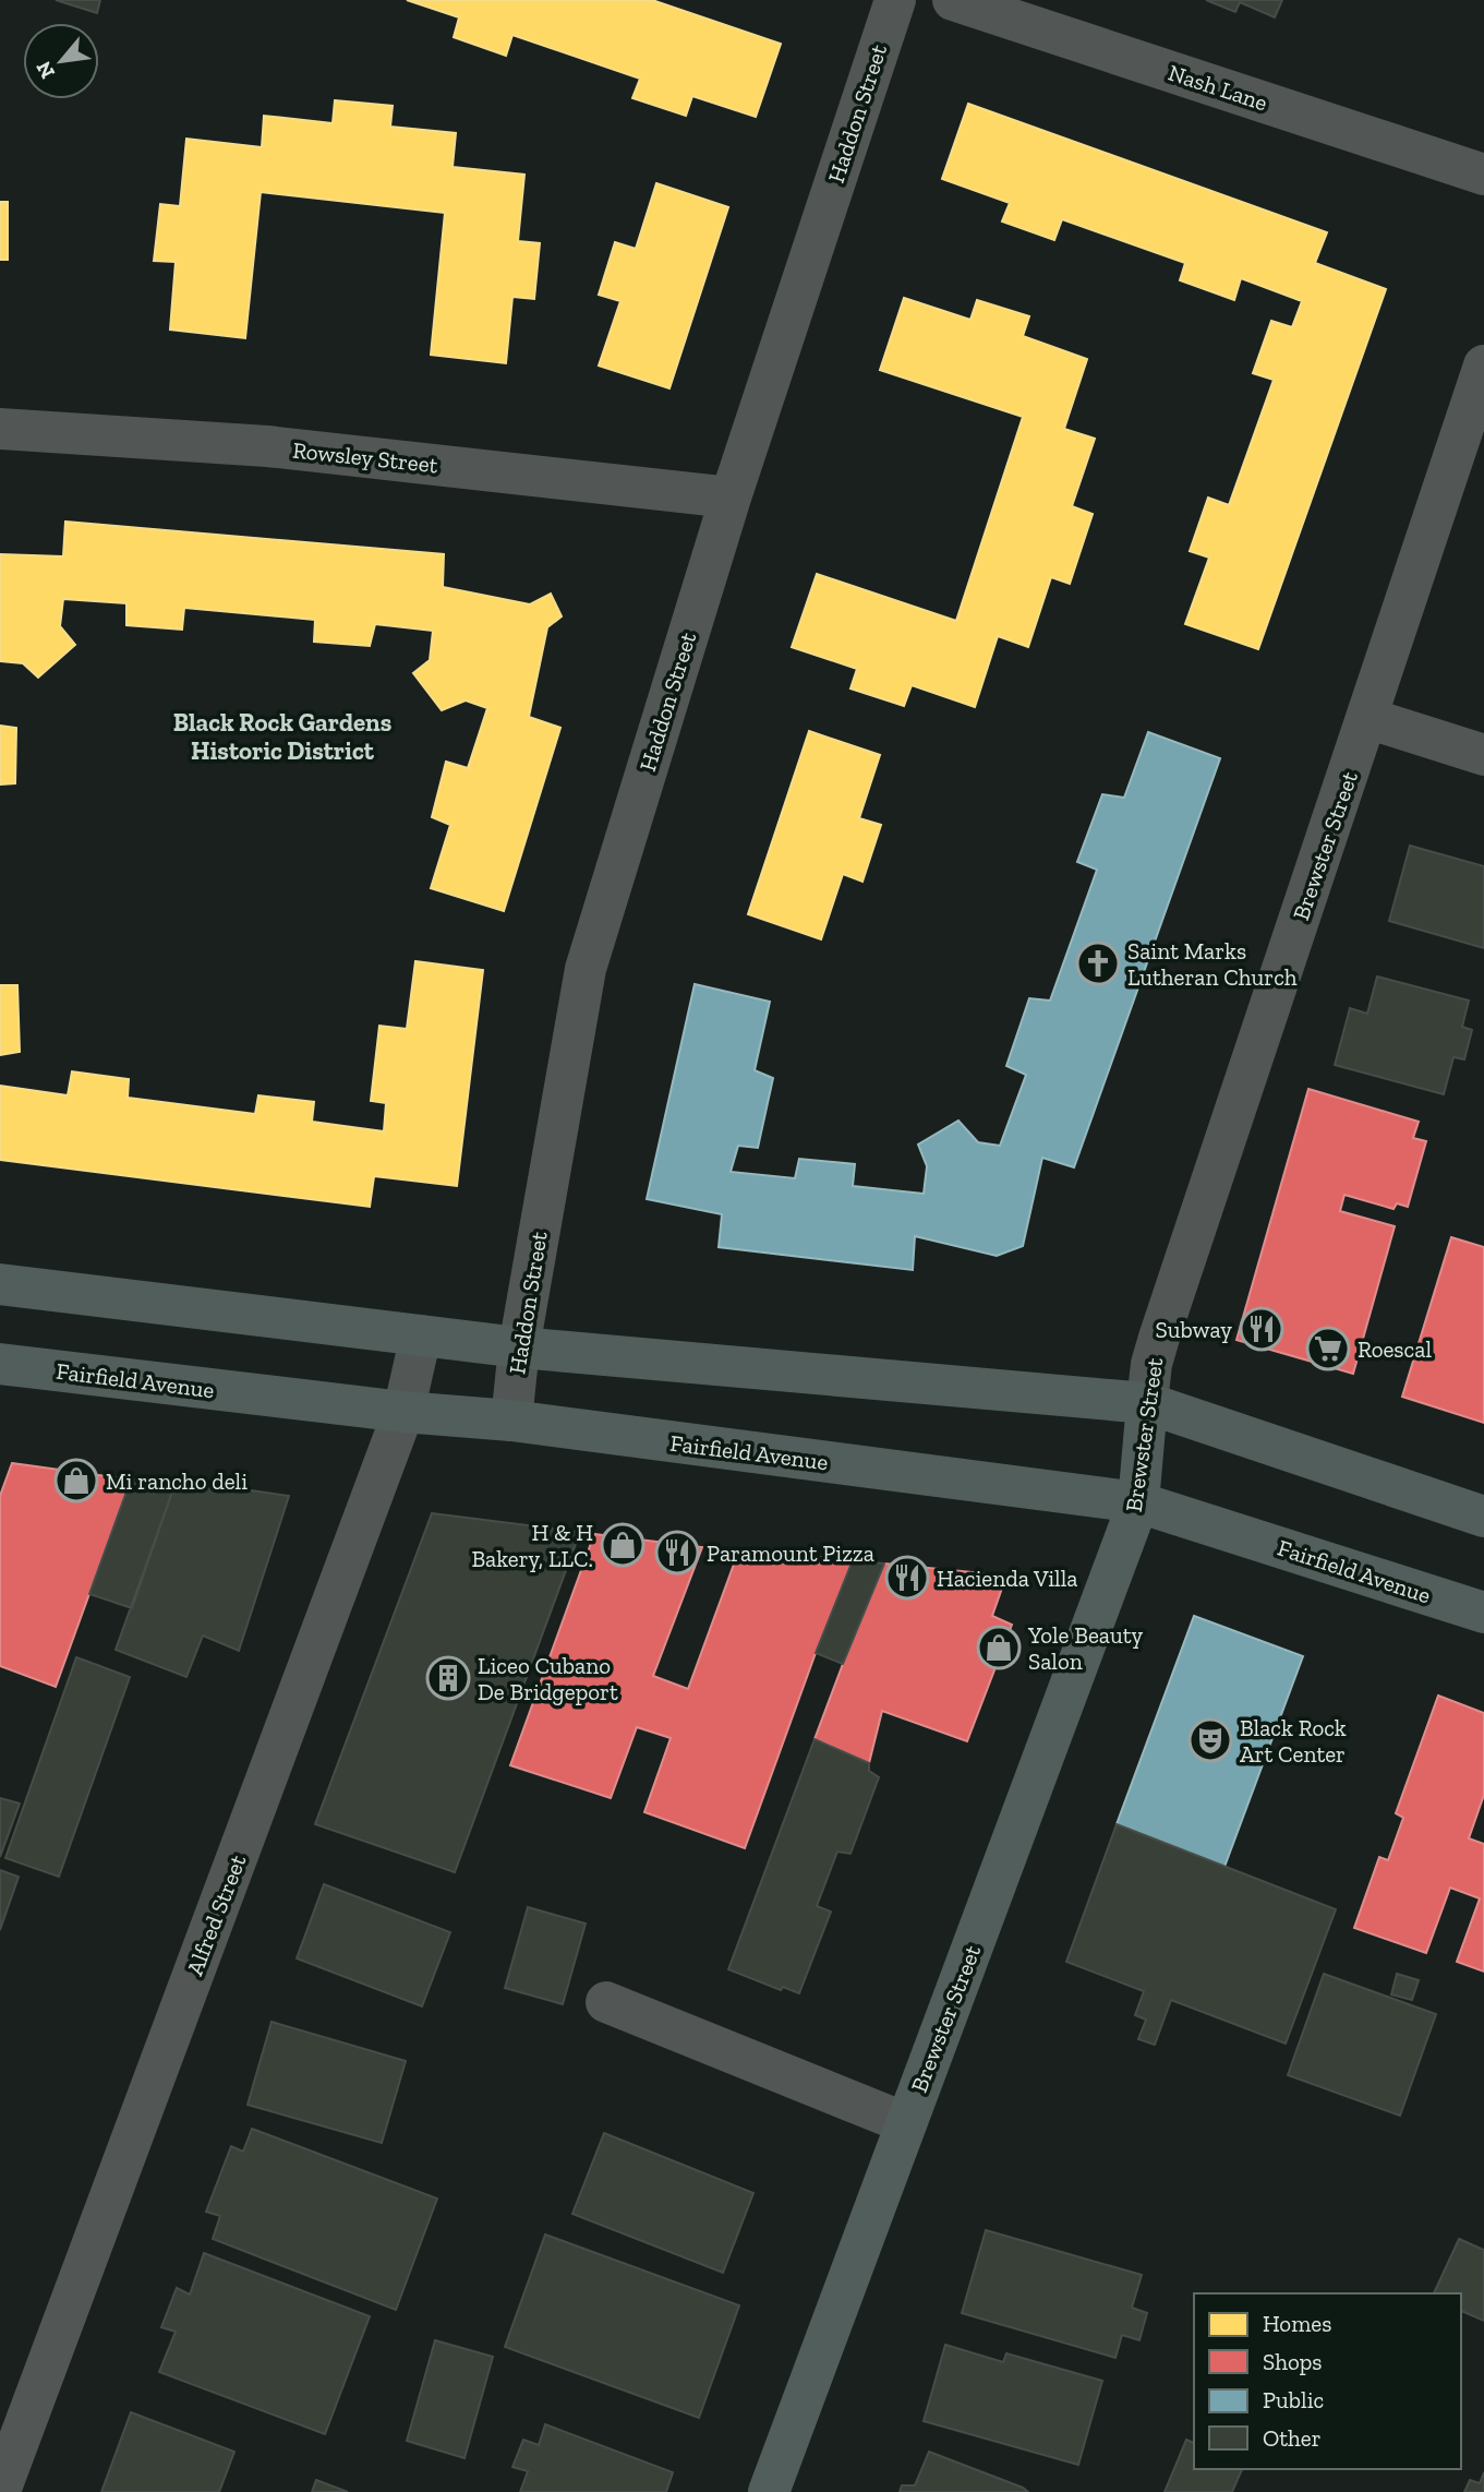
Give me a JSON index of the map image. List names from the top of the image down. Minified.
{"streets":{"main road":["Brewster Street","Fairfield Avenue"],"street":["Nash Lane","Haddon Street","Rowsley Street","Alfred Street"]},"crossings":[["Haddon Street","Rowsley Street"],["Haddon Street","Fairfield Avenue"],["Brewster Street","Fairfield Avenue"],["Fairfield Avenue","Alfred Street"]],"districts":["Black Rock Gardens Historic District"],"places":{"church":["Saint Marks Lutheran Church"],"restaurant":["Subway","Paramount Pizza","Hacienda Villa"],"supermarket":["Roescal"],"shop":["Mi rancho deli","H & H Bakery, LLC.","Yole Beauty Salon"],"building":["Liceo Cubano De Bridgeport"],"theatre":["Black Rock Art Center"]},"legend":["Homes","Shops","Public","Other"],"north":"bottom left"}
